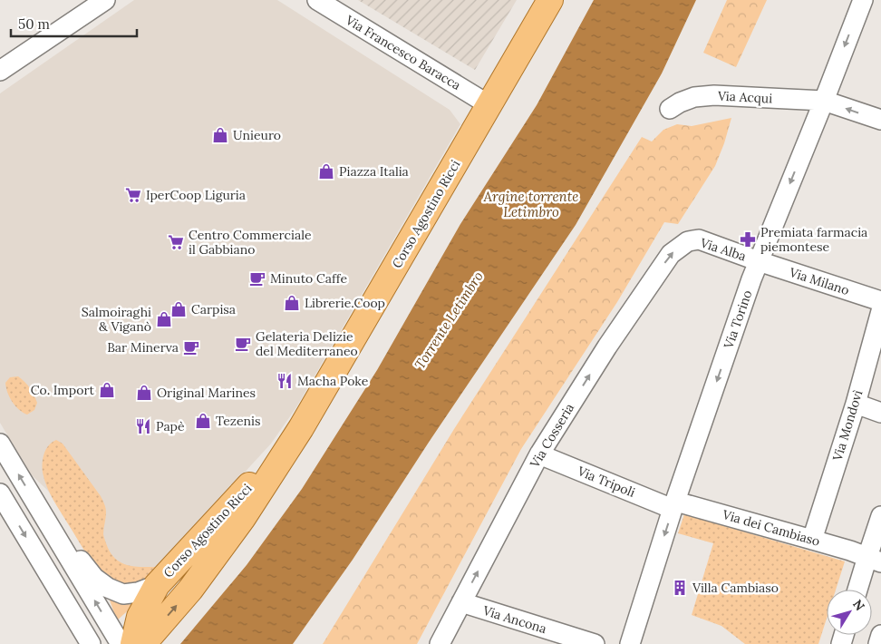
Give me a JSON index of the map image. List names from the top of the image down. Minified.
{"streets":{"main road":["Corso Agostino Ricci"],"street":["Via Francesco Baracca","Via Acqui","Via Alba","Via Milano","Via Torino","Via Mondovì","Via Cosseria","Via Tripoli","Via dei Cambiaso","Via Ancona"]},"crossings":[["Via Francesco Baracca","Corso Agostino Ricci"],["Via Acqui","Via Torino"],["Via Alba","Via Milano"],["Via Alba","Via Torino"],["Via Alba","Via Cosseria"],["Via Milano","Via Torino"],["Via Torino","Via Tripoli"],["Via Torino","Via dei Cambiaso"],["Via Mondovì","Via dei Cambiaso"],["Via Cosseria","Via Tripoli"],["Via Cosseria","Via Ancona"],["Via Tripoli","Via dei Cambiaso"]],"one_way":["Via Torino","Via Cosseria"],"water":["Argine torrente Letimbro","Torrente Letimbro"],"places":{"shop":["Unieuro","Piazza Italia","Librerie.Coop","Carpisa","Salmoiraghi & Viganò","Co. Import","Original Marines","Tezenis"],"supermarket":["IperCoop Liguria","Centro Commerciale il Gabbiano"],"pharmacy":["Premiata farmacia piemontese"],"cafe":["Minuto Caffe","Gelateria Delizie del Mediterraneo","Bar Minerva"],"restaurant":["Macha Poke","Papè"],"building":["Villa Cambiaso"]},"scale_bar":"50 m","north":"top right"}
